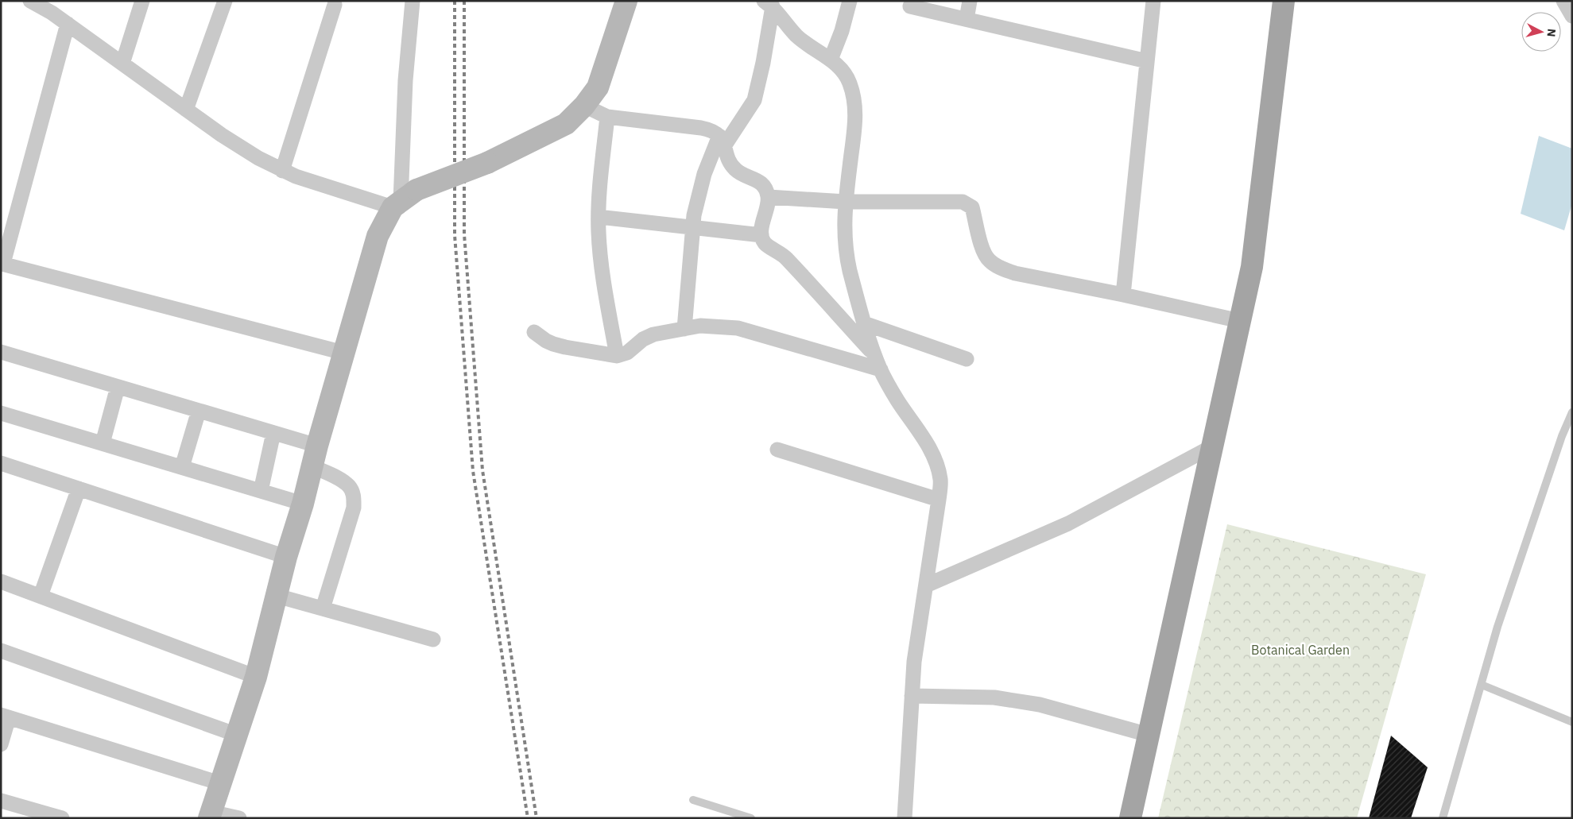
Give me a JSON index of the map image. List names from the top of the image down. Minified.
{"parks":["Botanical Garden"],"north":"right"}
